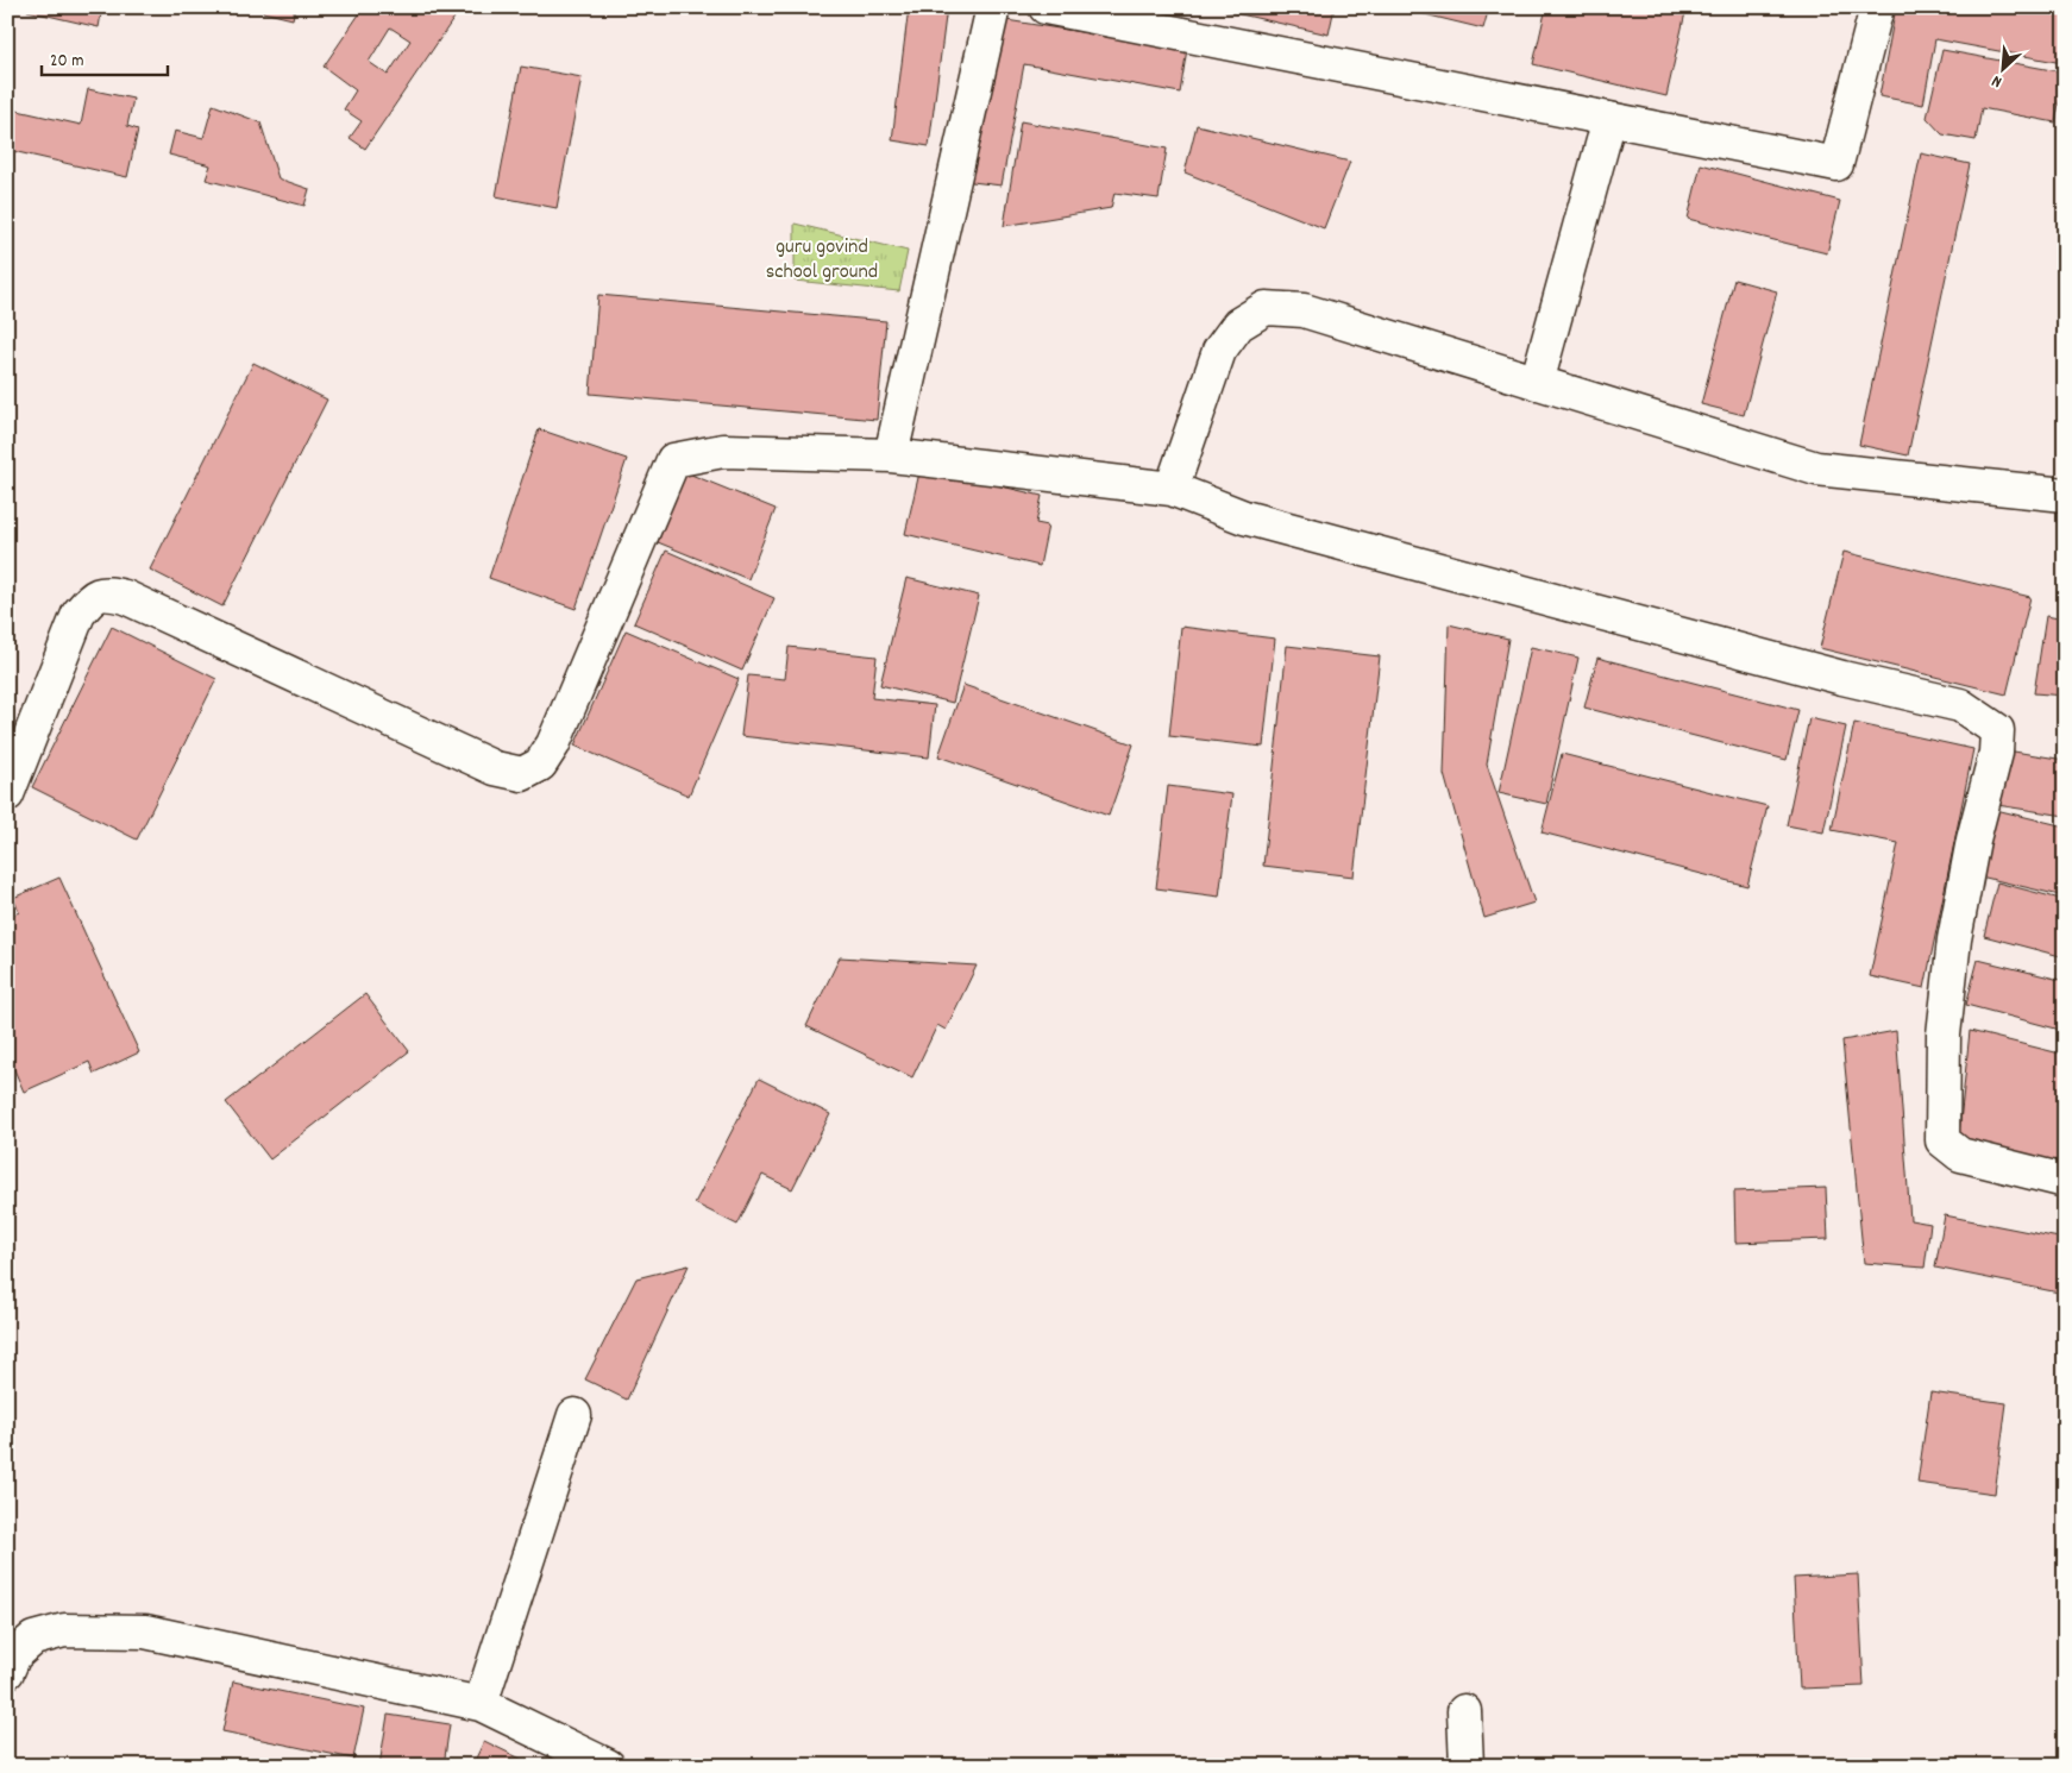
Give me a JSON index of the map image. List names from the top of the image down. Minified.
{"parks":["guru govind school ground"],"scale_bar":"20 m","north":"bottom left"}
